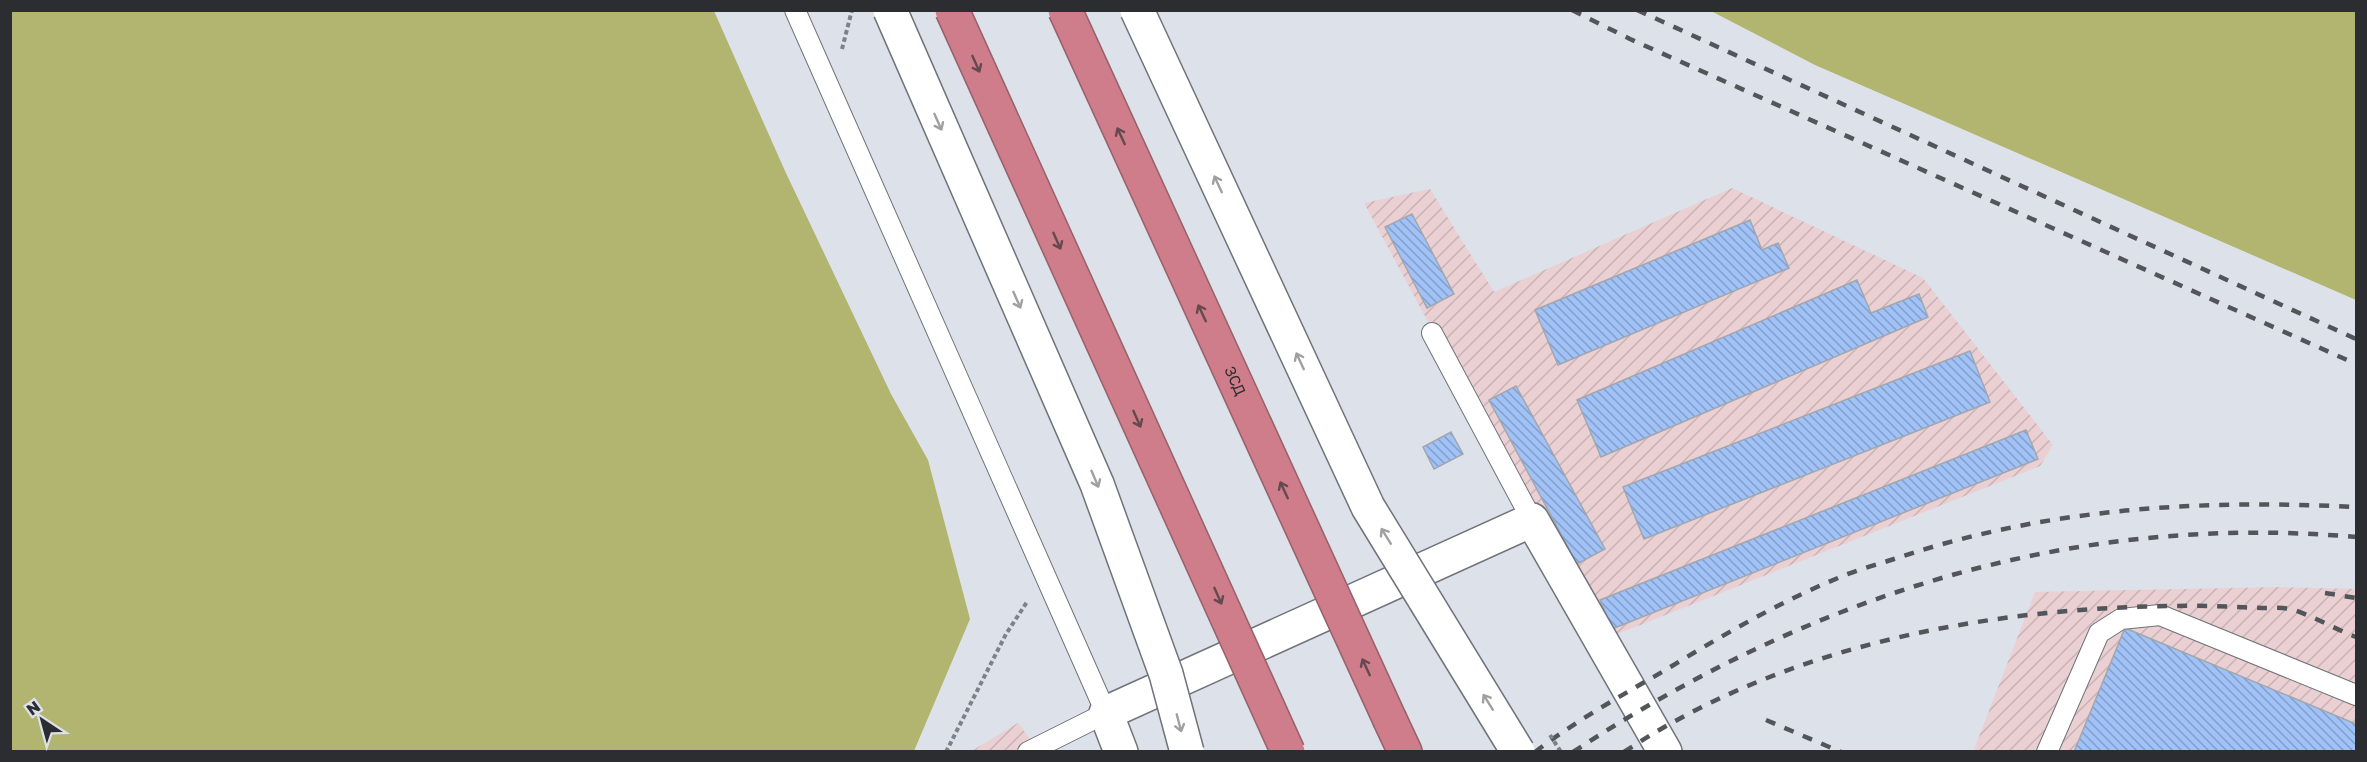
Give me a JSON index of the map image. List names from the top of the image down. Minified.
{"streets":{"highway":["ЗСД"]},"north":"top left"}
